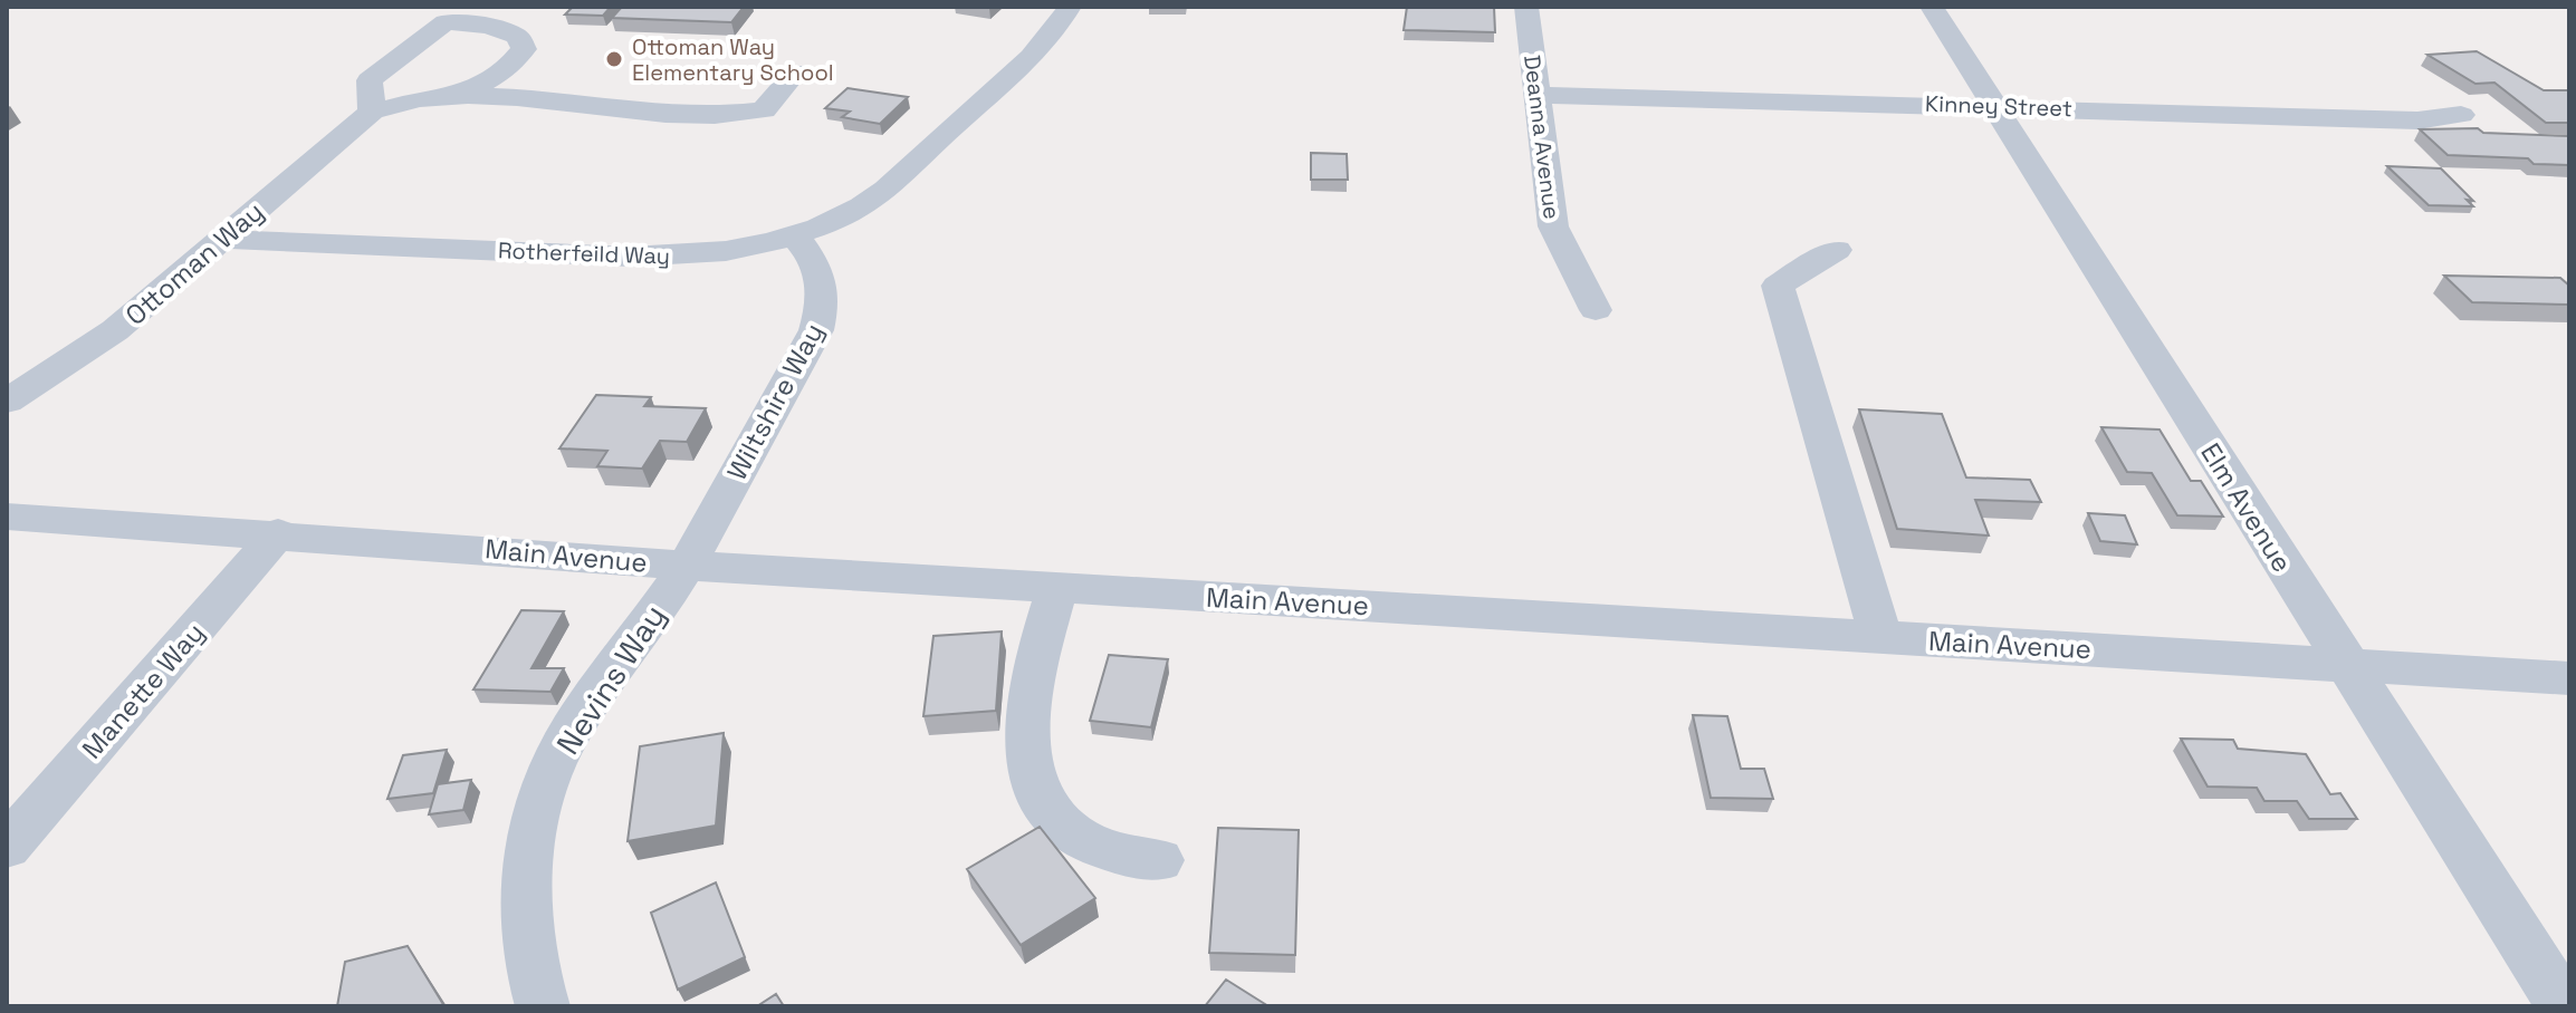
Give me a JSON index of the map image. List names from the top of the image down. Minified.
{"streets":{"street":["Kinney Street","Deanna Avenue","Rotherfeild Way","Ottoman Way","Wiltshire Way","Elm Avenue","Main Avenue","Nevins Way","Manette Way"]},"crossings":[["Kinney Street","Deanna Avenue"],["Kinney Street","Elm Avenue"],["Rotherfeild Way","Ottoman Way"],["Rotherfeild Way","Wiltshire Way"],["Wiltshire Way","Main Avenue"],["Wiltshire Way","Nevins Way"],["Elm Avenue","Main Avenue"],["Main Avenue","Nevins Way"],["Main Avenue","Manette Way"]],"places":["Ottoman Way Elementary School"]}
